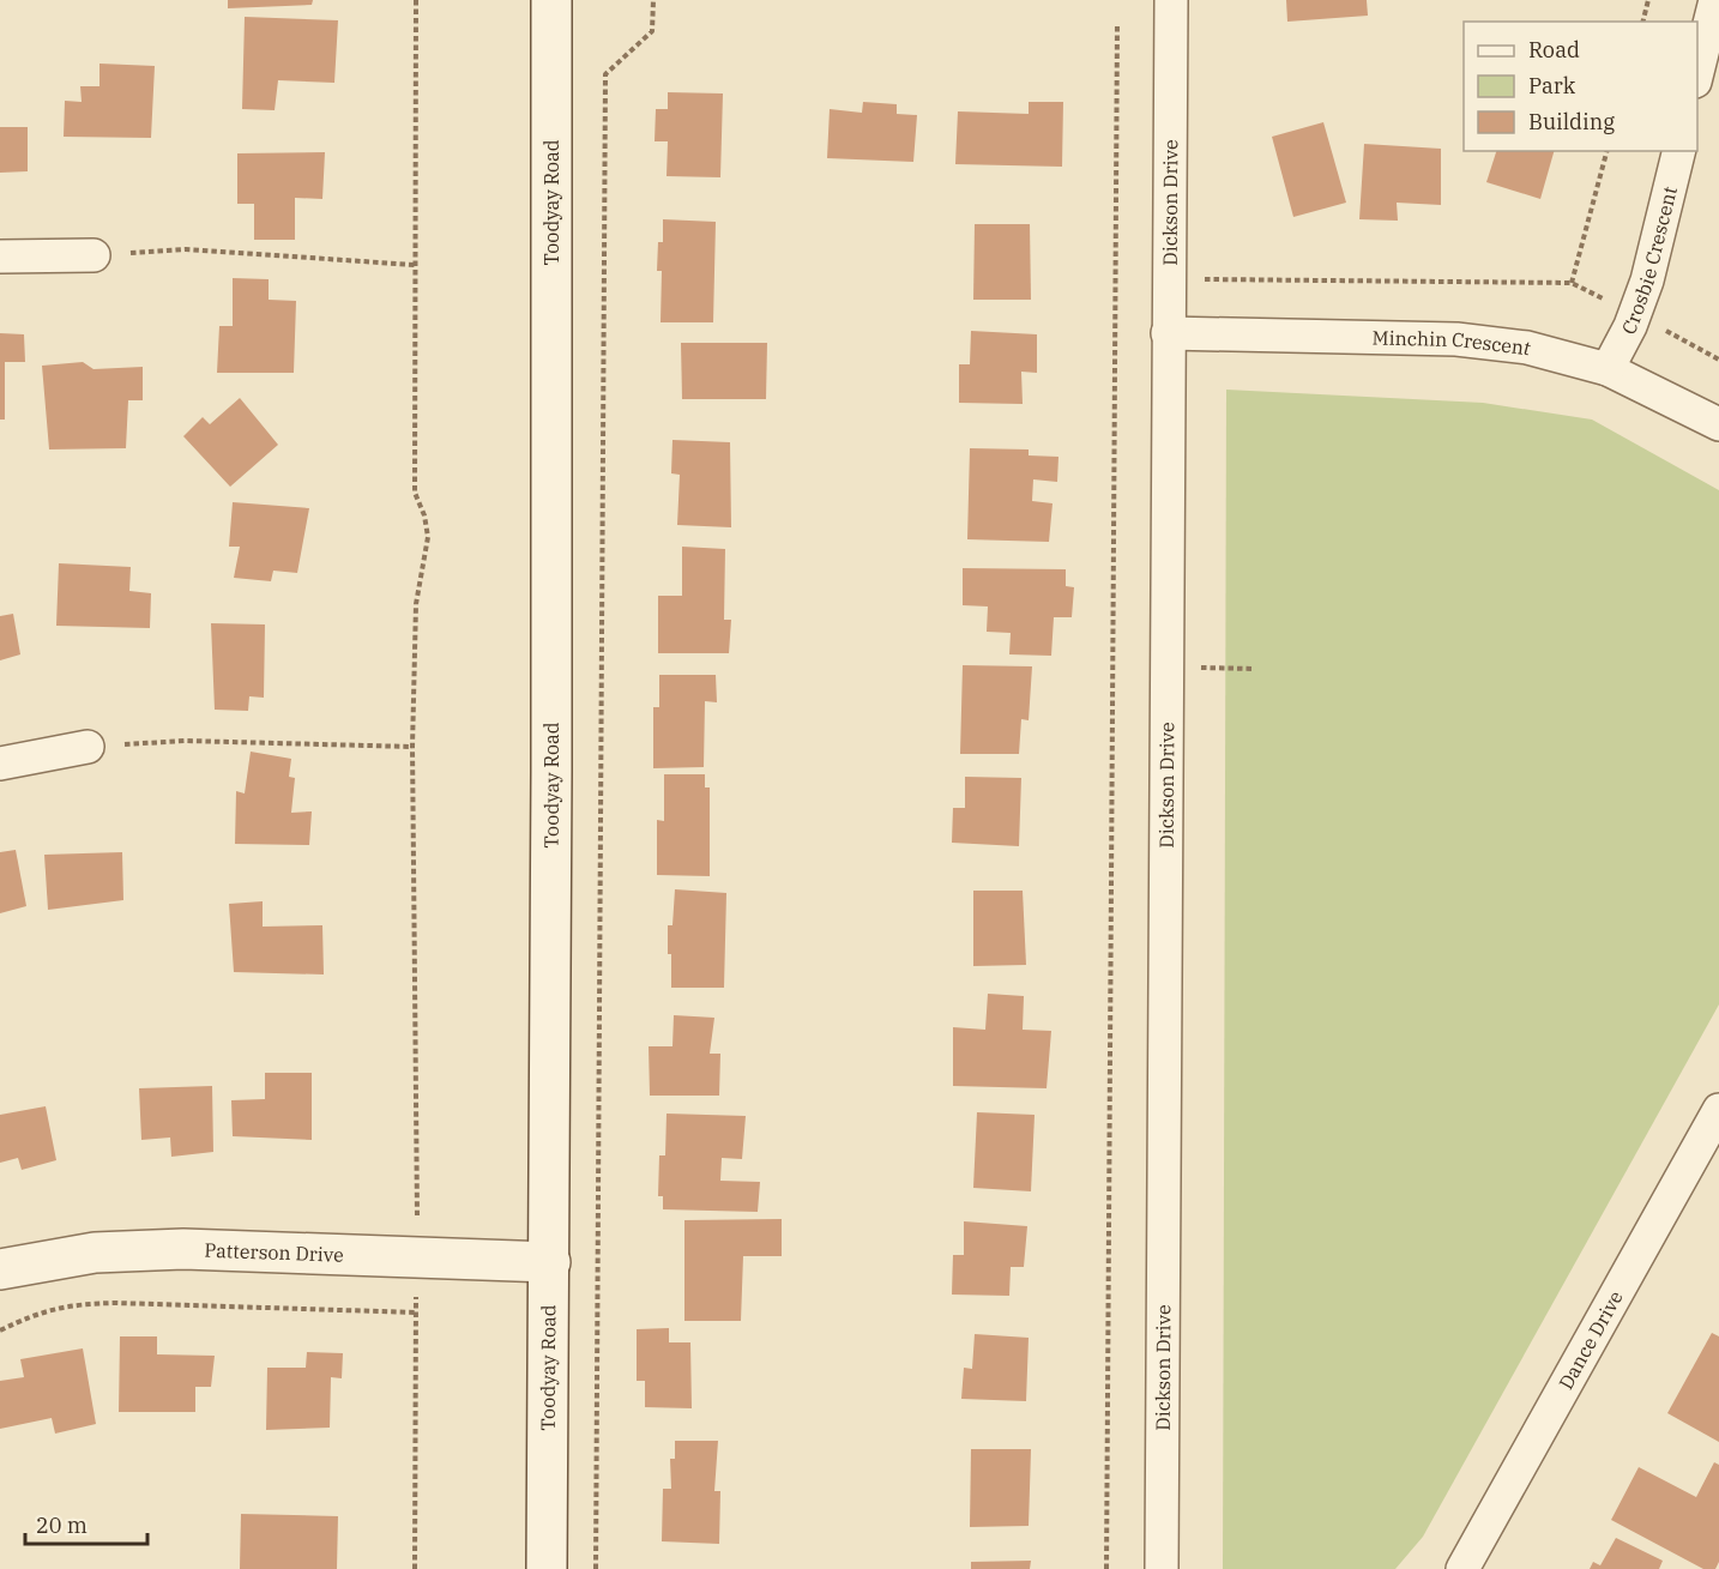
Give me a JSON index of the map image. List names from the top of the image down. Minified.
{"streets":{"main road":["Toodyay Road","Patterson Drive"],"street":["Dickson Drive","Crosbie Crescent","Minchin Crescent","Dance Drive"]},"crossings":[["Toodyay Road","Patterson Drive"],["Dickson Drive","Minchin Crescent"],["Crosbie Crescent","Minchin Crescent"]],"legend":["Road","Park","Building"],"scale_bar":"20 m"}
